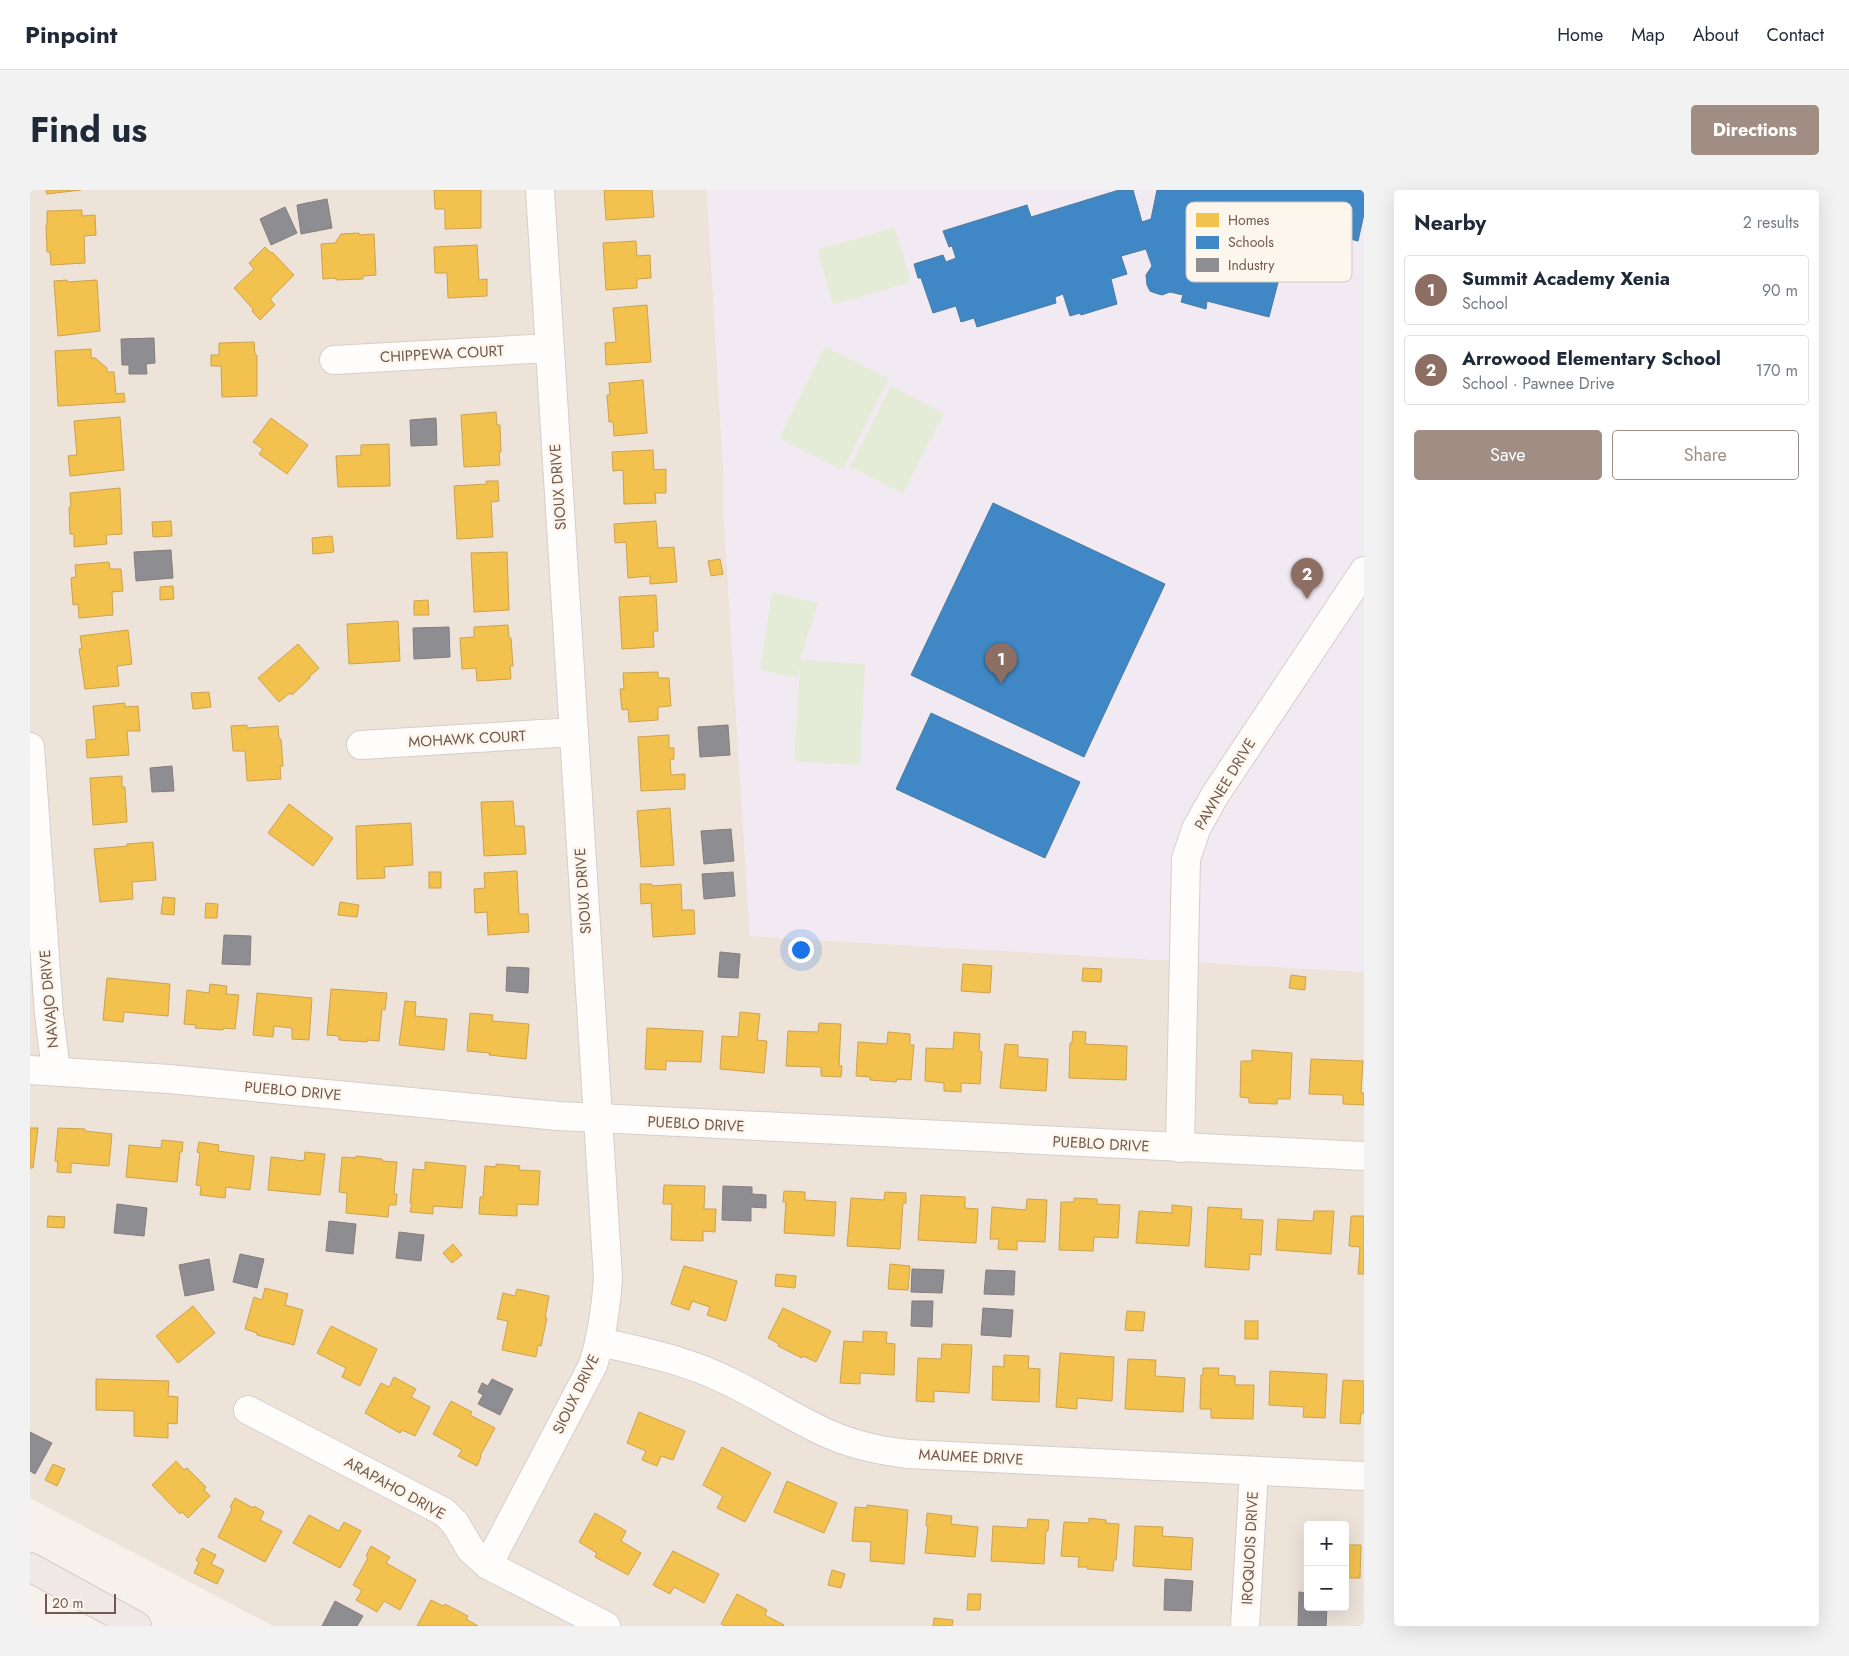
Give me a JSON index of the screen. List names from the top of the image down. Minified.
{"streets":{"street":["CHIPPEWA COURT","SIOUX DRIVE","MOHAWK COURT","PAWNEE DRIVE","NAVAJO DRIVE","PUEBLO DRIVE","MAUMEE DRIVE","ARAPAHO DRIVE","IROQUOIS DRIVE"]},"crossings":[["CHIPPEWA COURT","SIOUX DRIVE"],["SIOUX DRIVE","MOHAWK COURT"],["SIOUX DRIVE","PUEBLO DRIVE"],["SIOUX DRIVE","MAUMEE DRIVE"],["SIOUX DRIVE","ARAPAHO DRIVE"],["PAWNEE DRIVE","PUEBLO DRIVE"],["NAVAJO DRIVE","PUEBLO DRIVE"],["MAUMEE DRIVE","IROQUOIS DRIVE"]],"legend":["Homes","Schools","Industry"],"scale_bar":"20 m","page":{"header":"Pinpoint","nav":["Home","Map","About","Contact"],"title":"Find us","buttons":["Directions",["Save","Share"]],"heading":["Nearby","2 results"],"list":[{"mark":"1","name":"Summit Academy Xenia","note":"School","value":"90 m"},{"mark":"2","name":"Arrowood Elementary School","note":"School · Pawnee Drive","value":"170 m"}],"pins":["2","1"],"map_buttons":["+","−"],"scale":"20 m"}}
